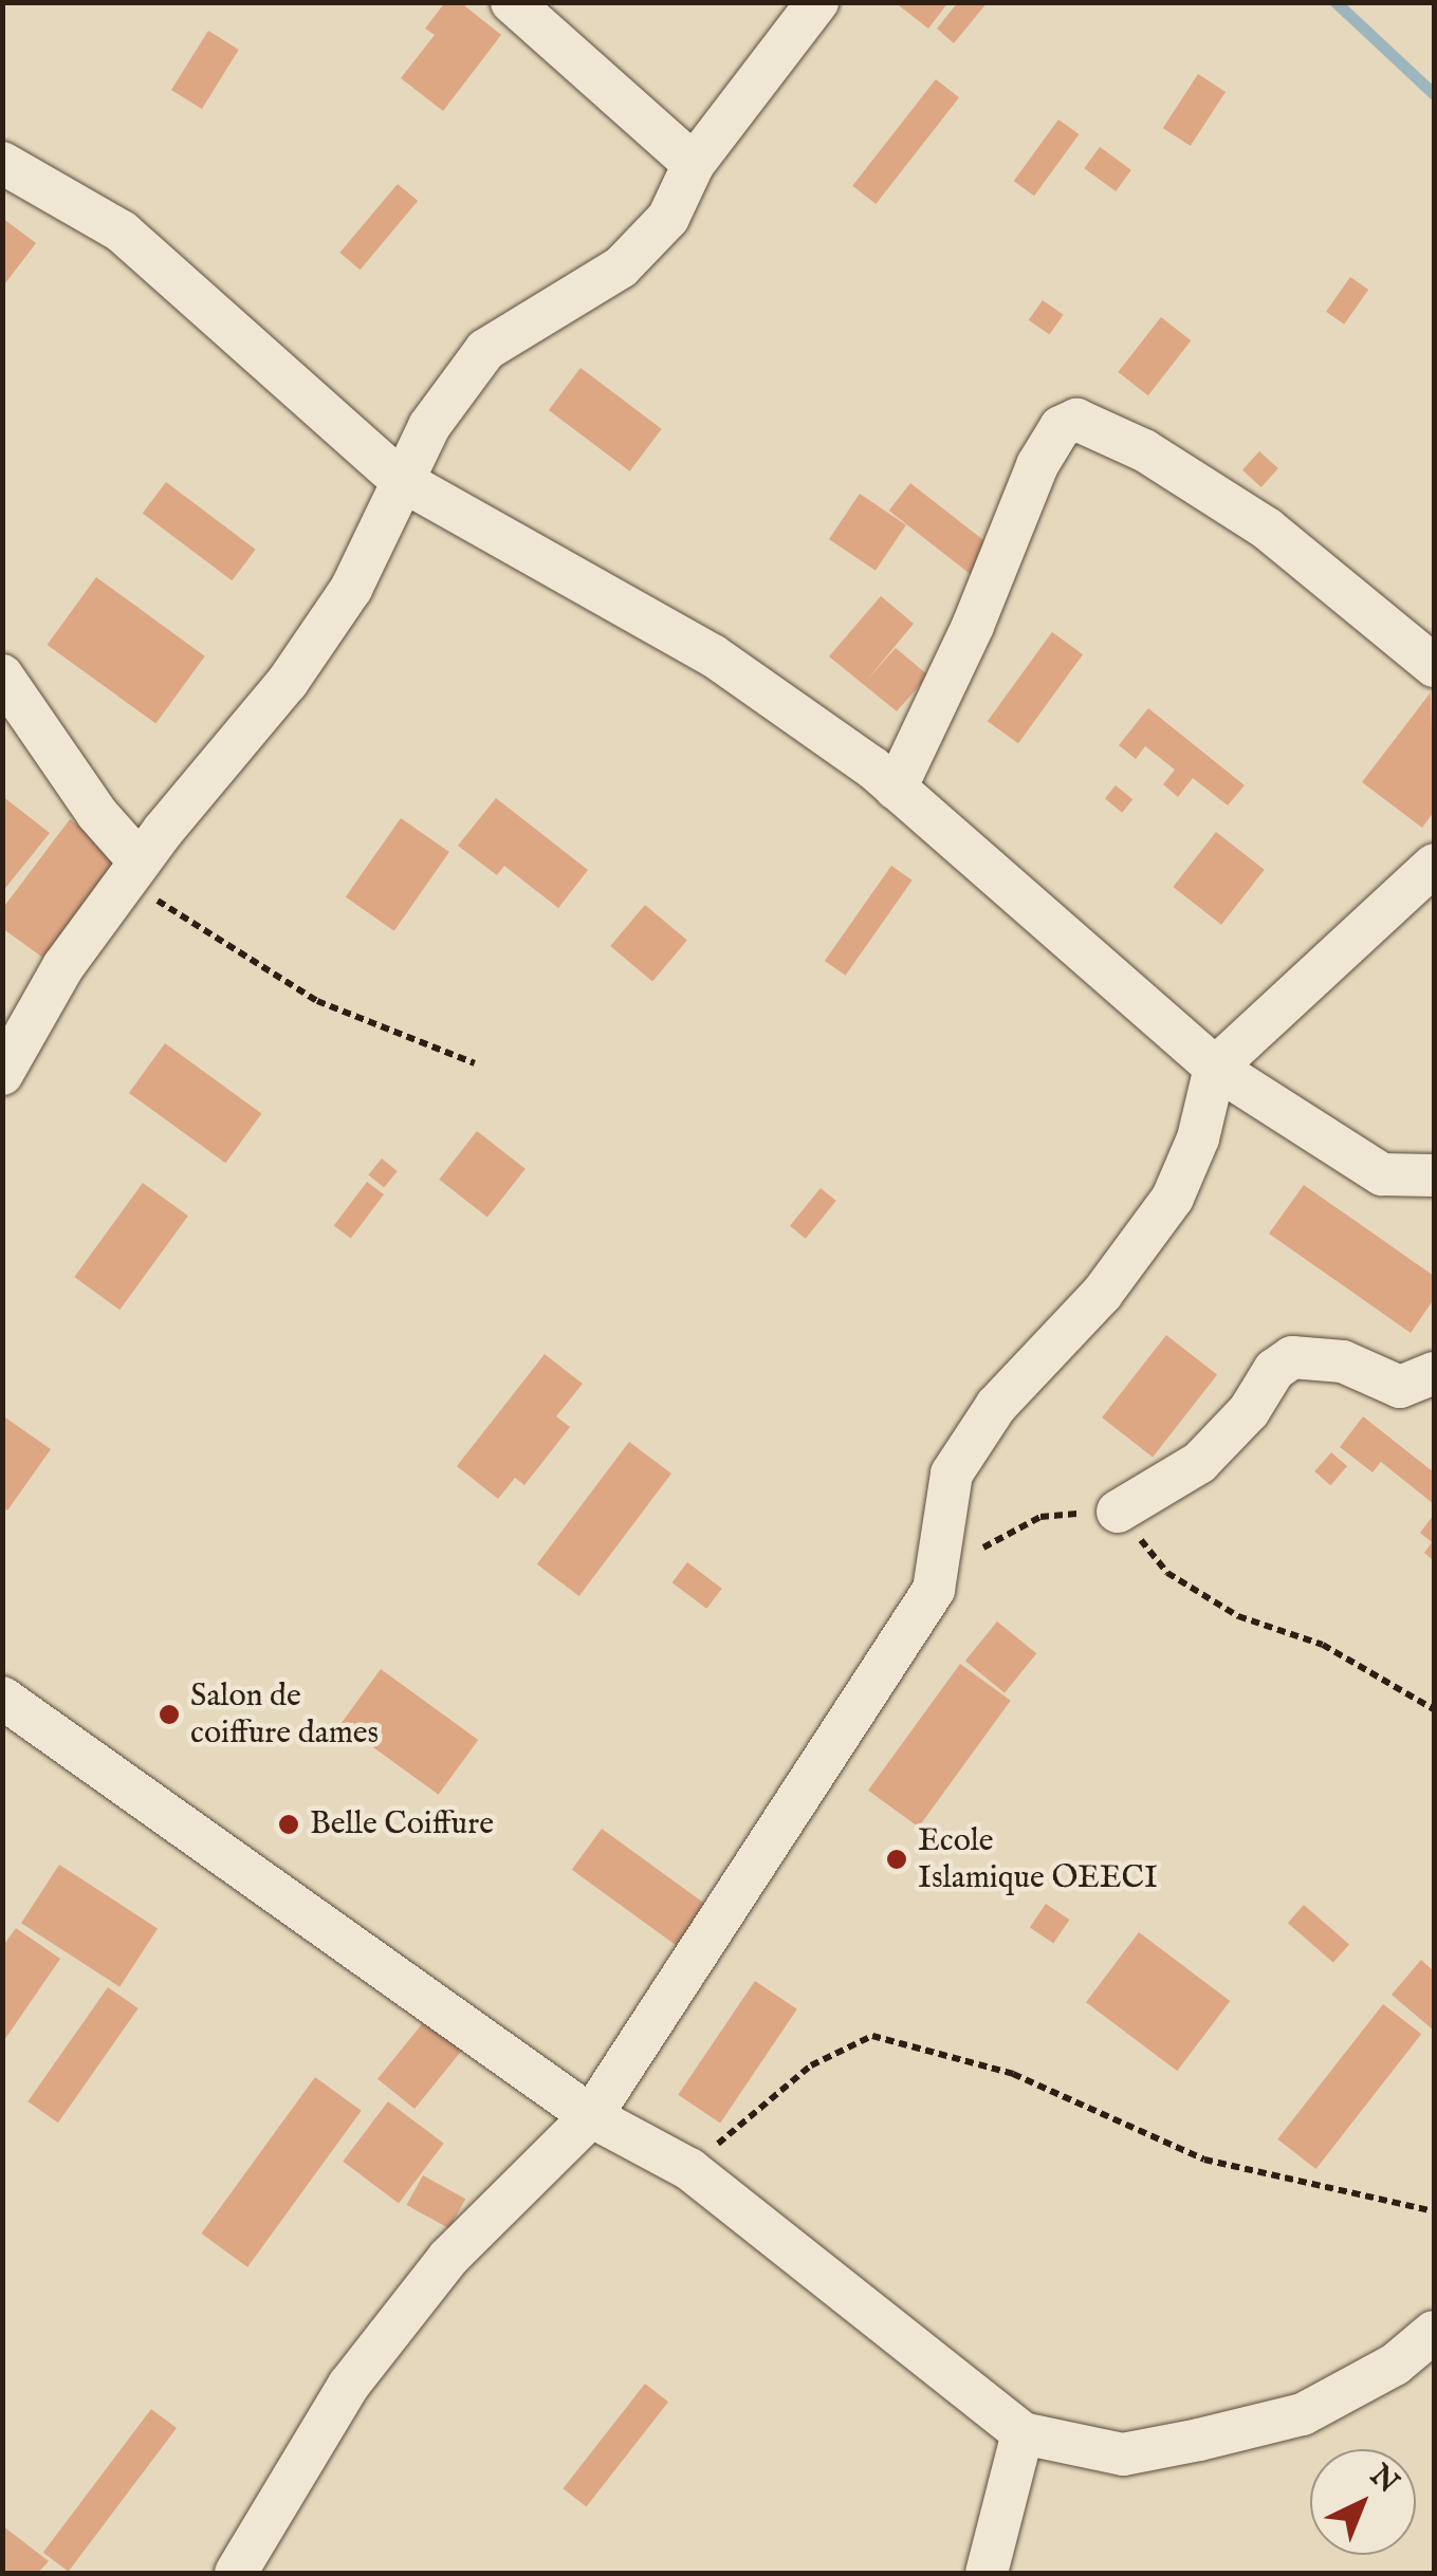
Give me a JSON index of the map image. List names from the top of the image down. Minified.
{"places":["Salon de coiffure dames","Belle Coiffure","Ecole Islamique OEECI"],"north":"top right"}
